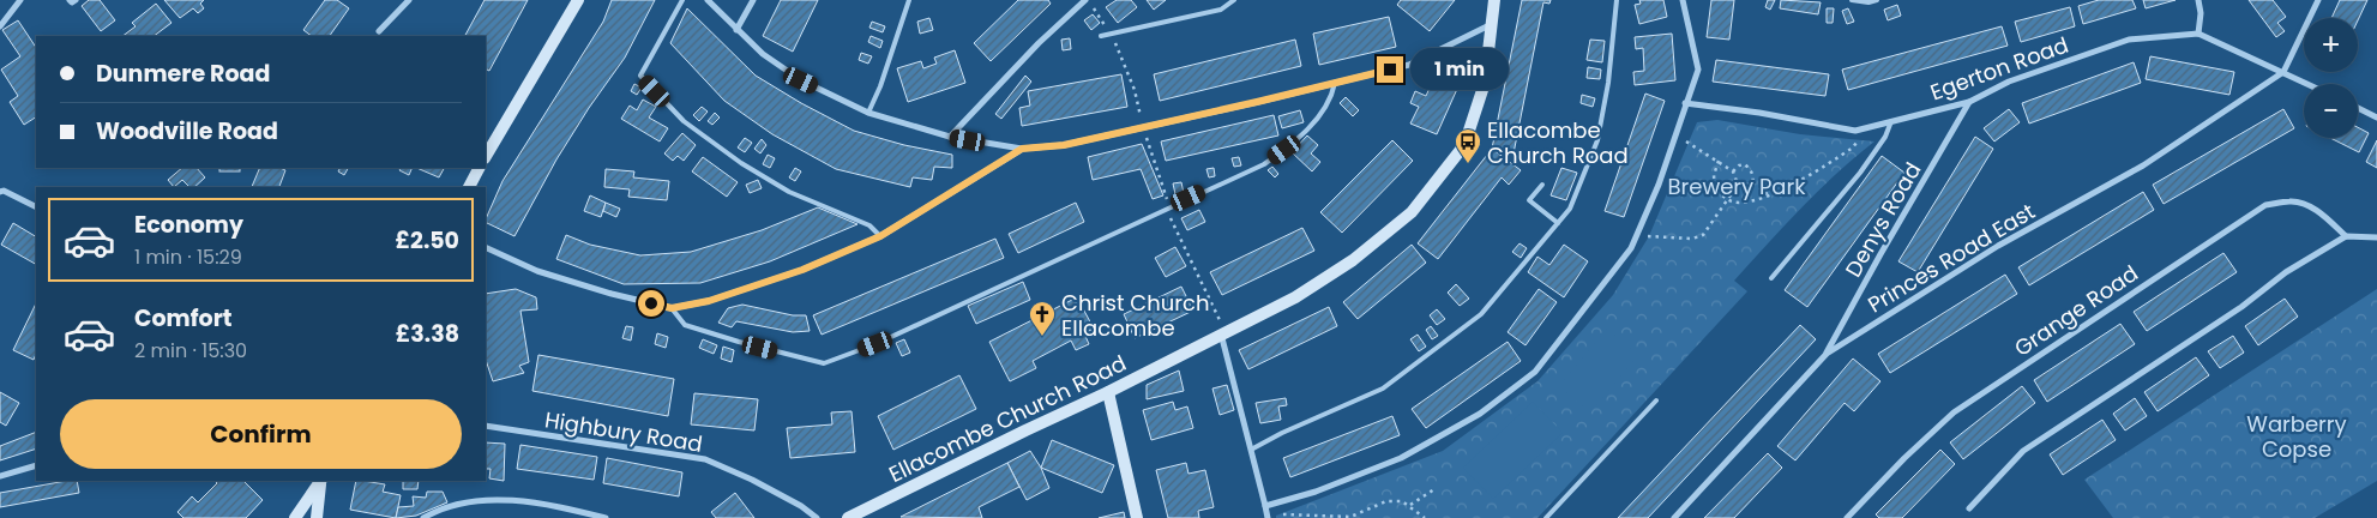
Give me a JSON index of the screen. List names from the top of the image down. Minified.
{"streets":{"street":["Egerton Road","Denys Road","Princes Road East","Grange Road","Ellacombe Church Road","Highbury Road"]},"crossings":[["Egerton Road","Denys Road"],["Egerton Road","Princes Road East"],["Denys Road","Princes Road East"]],"parks":["Brewery Park","Warberry Copse"],"places":{"bus stop":["Ellacombe Church Road"],"church":["Christ Church Ellacombe"]},"page":{"map_buttons":["+","−"],"banner":["Dunmere Road","Woodville Road"],"bubble":"1 min","list":[{"name":"Economy","note":"1 min · 15:29","value":"£2.50"},{"name":"Comfort","note":"2 min · 15:30","value":"£3.38"}],"buttons":"Confirm"}}
